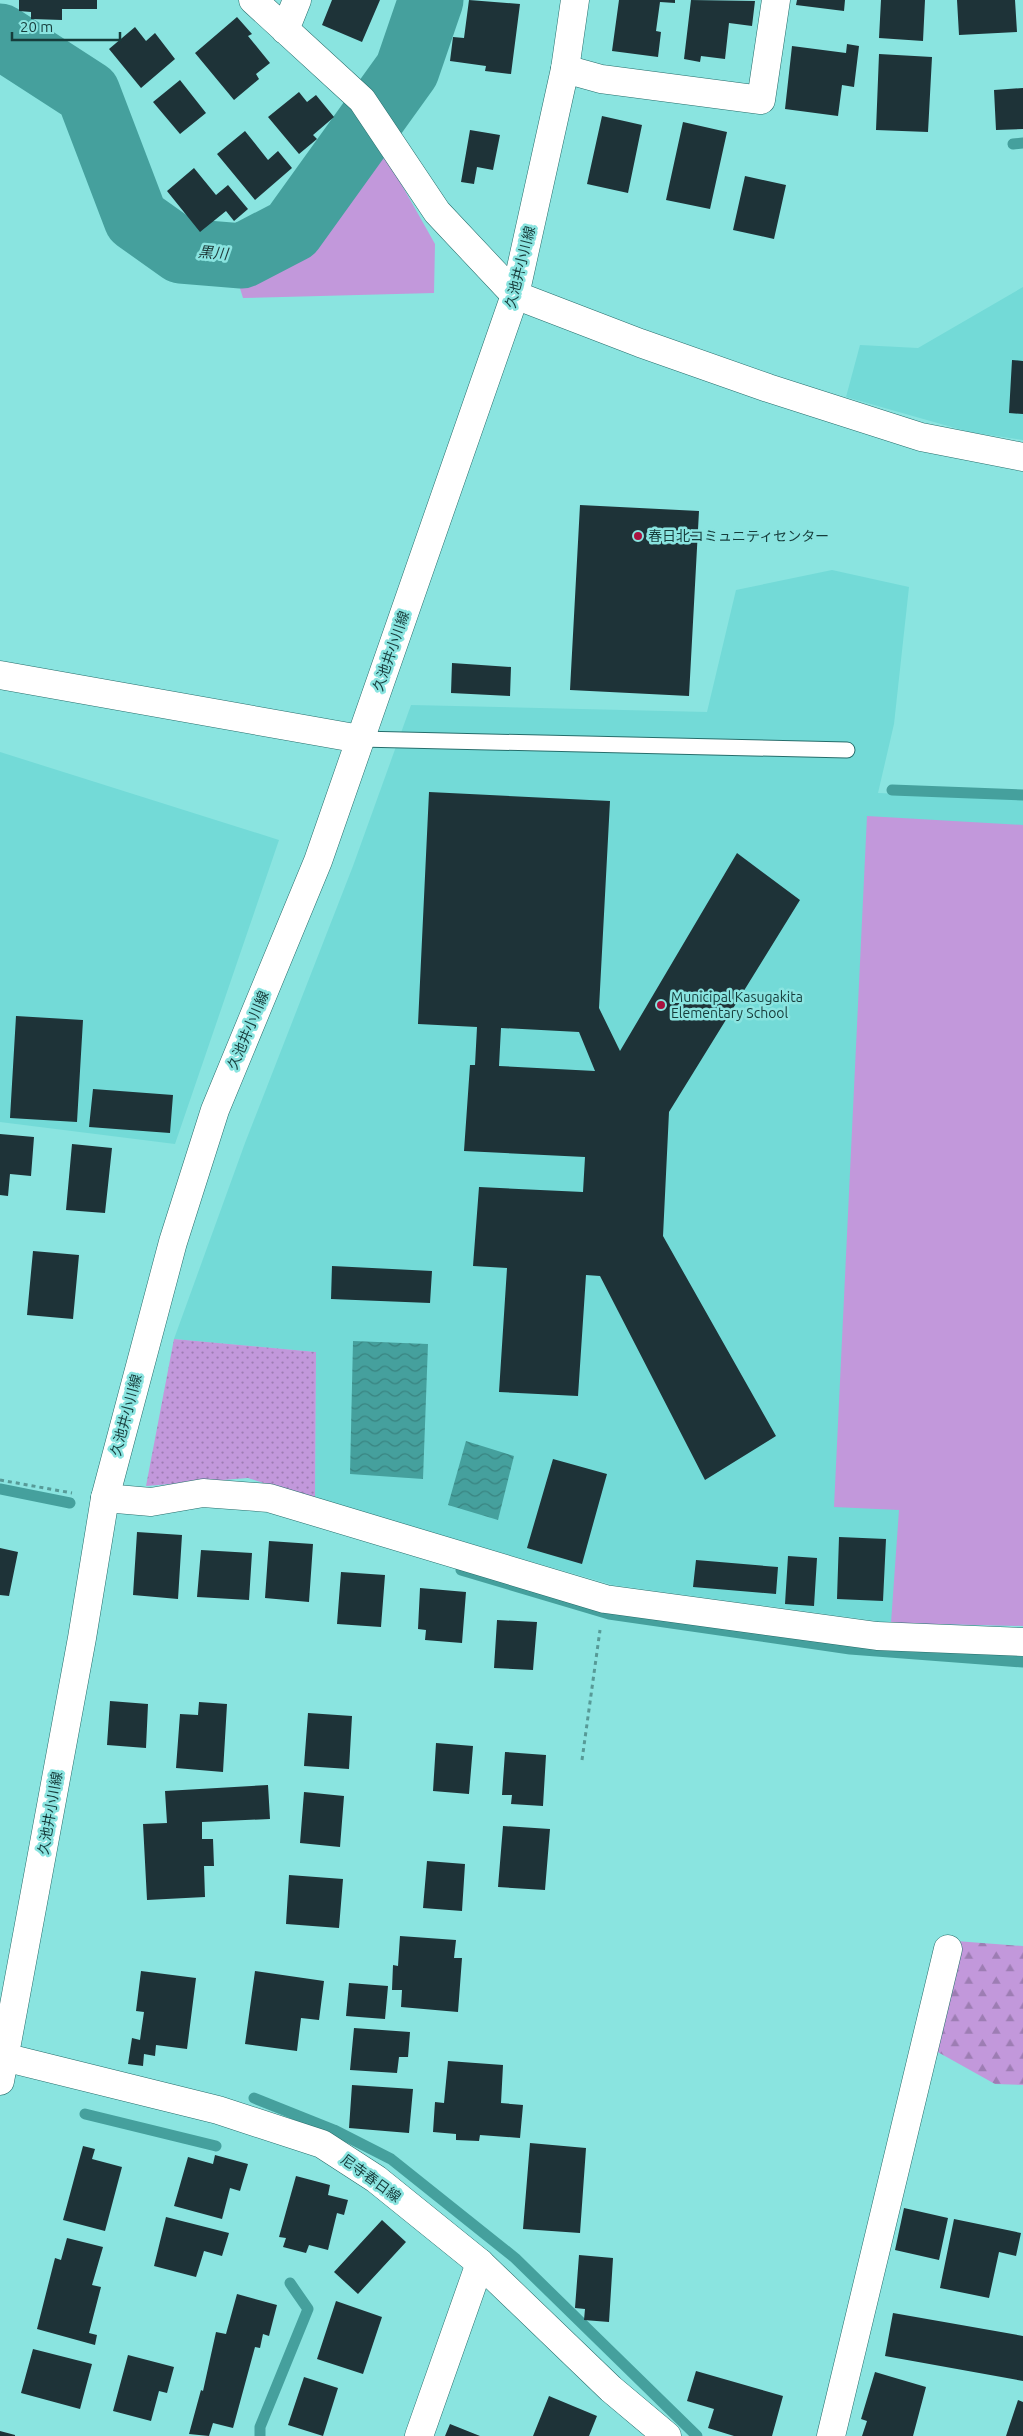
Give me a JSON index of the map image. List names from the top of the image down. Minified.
{"streets":{"street":["久池井小川線","尼寺春日線"]},"crossings":[["久池井小川線","尼寺春日線"]],"water":["黒川"],"places":["春日北コミュニティセンター","Municipal Kasugakita Elementary School"],"scale_bar":"20 m"}
